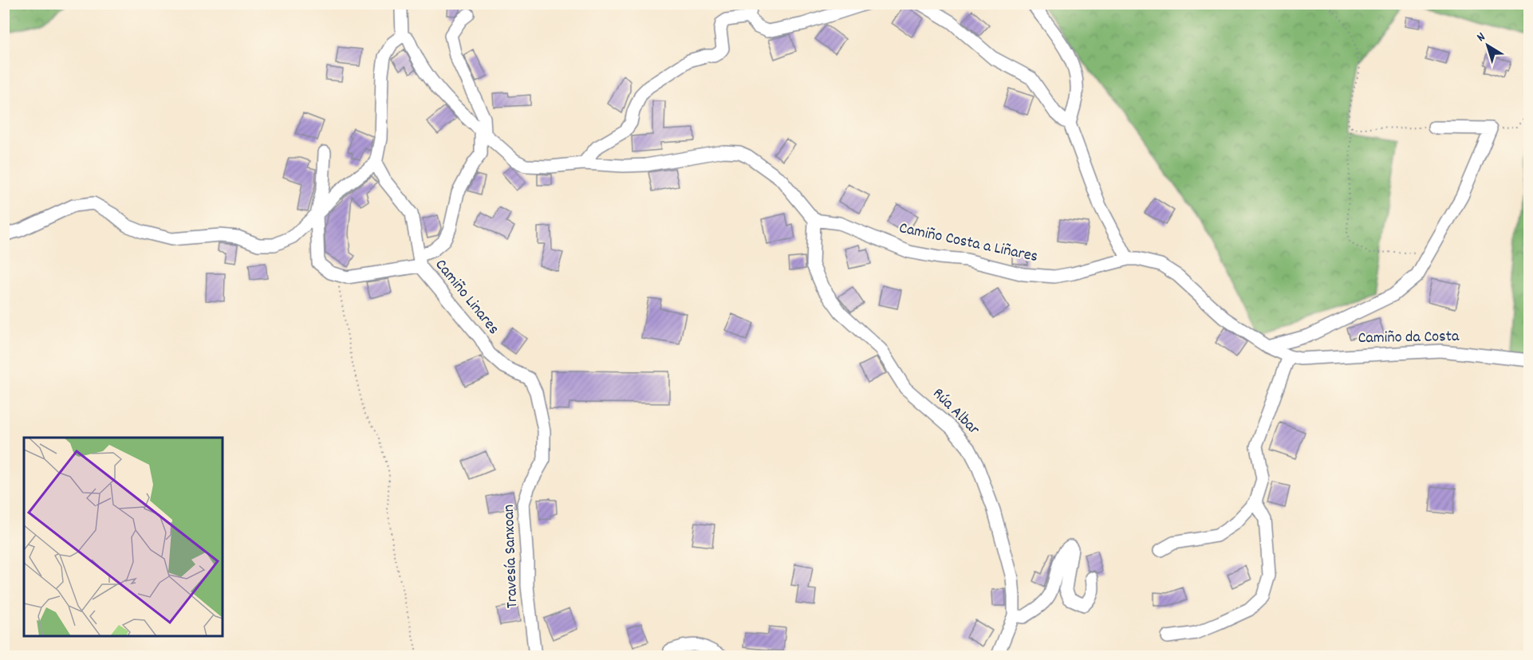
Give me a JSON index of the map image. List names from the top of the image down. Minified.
{"streets":{"street":["Camiño Costa a Liñares","Camiño Linares","Camiño da Costa","Rúa Albar","Travesía Sanxoan"]},"crossings":[["Camiño Costa a Liñares","Camiño da Costa"],["Camiño Costa a Liñares","Rúa Albar"],["Camiño Linares","Travesía Sanxoan"]],"north":"top left"}
